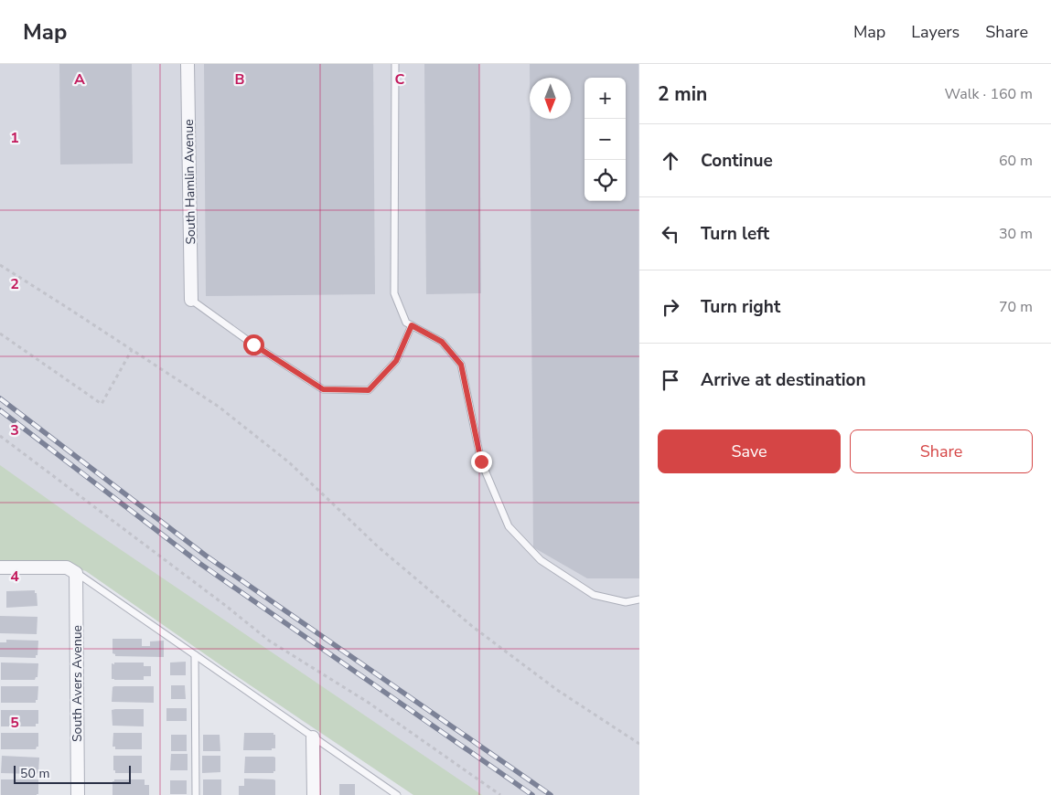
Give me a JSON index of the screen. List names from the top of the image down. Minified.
{"streets":{"street":["South Hamlin Avenue","South Avers Avenue"]},"scale_bar":"50 m","north":"bottom","page":{"header":"Map","nav":["Map","Layers","Share"],"heading":["2 min","Walk · 160 m"],"map_buttons":["+","−"],"list":[["Continue","60 m"],["Turn left","30 m"],["Turn right","70 m"],"Arrive at destination"],"buttons":["Save","Share"],"scale":"50 m"},"grid":{"columns":["A","B","C"],"rows":["1","2","3","4","5"]}}
